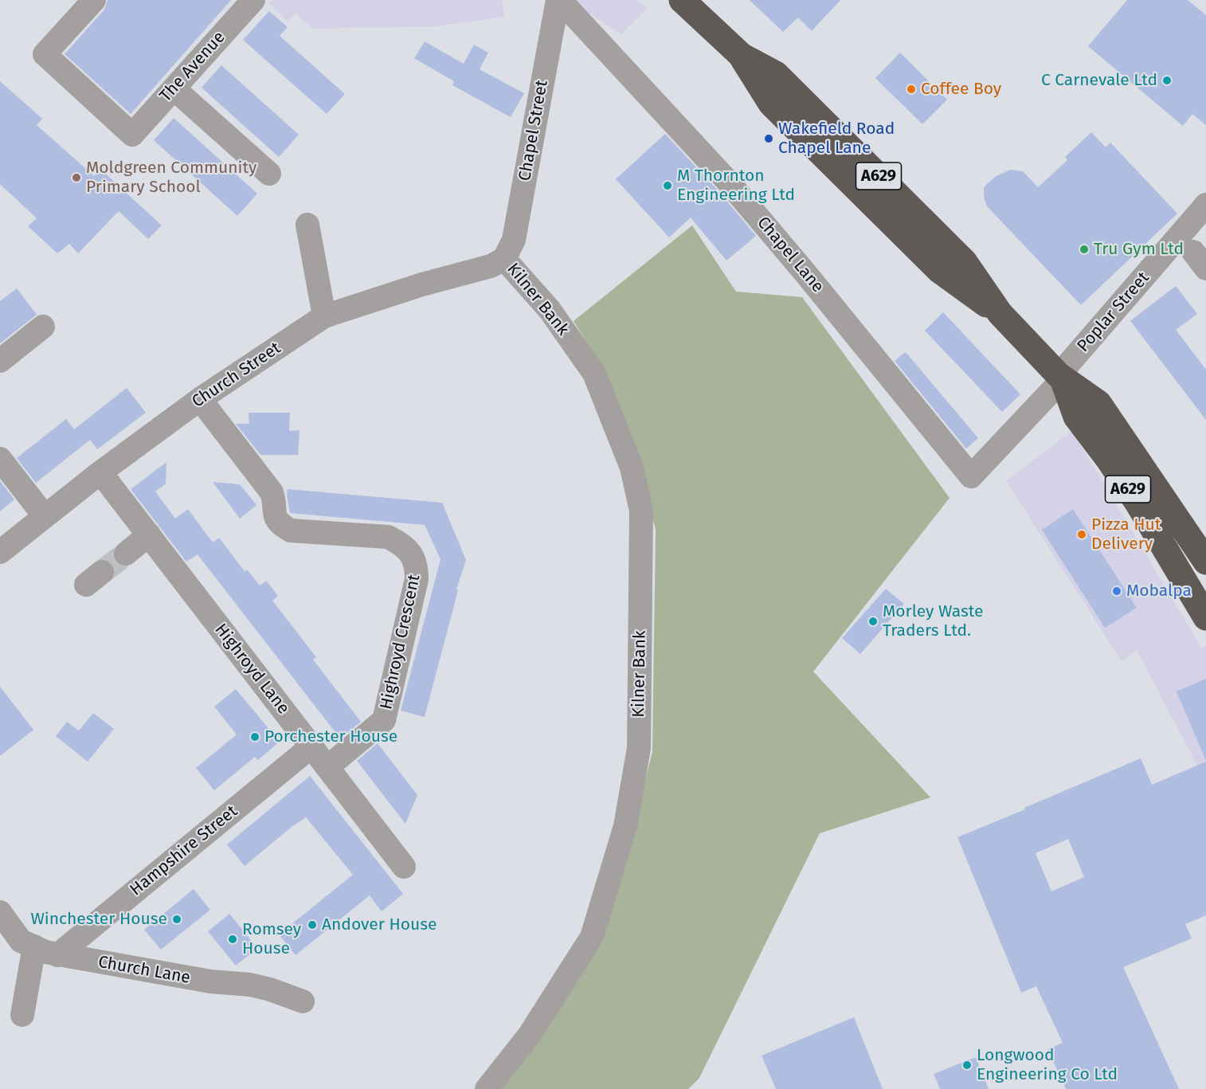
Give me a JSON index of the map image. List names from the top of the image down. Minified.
{"streets":{"highway":["A629"],"street":["The Avenue","Chapel Street","Chapel Lane","Kilner Bank","Poplar Street","Church Street","Highroyd Crescent","Highroyd Lane","Hampshire Street","Church Lane"]},"crossings":[["Chapel Street","Chapel Lane"],["Chapel Street","Kilner Bank"],["Chapel Street","Church Street"],["A629","Poplar Street"],["Chapel Lane","Poplar Street"],["Kilner Bank","Church Street"],["Church Street","Highroyd Crescent"],["Church Street","Highroyd Lane"],["Highroyd Crescent","Highroyd Lane"],["Highroyd Lane","Hampshire Street"],["Hampshire Street","Church Lane"]],"places":["C Carnevale Ltd","Coffee Boy","Wakefield Road Chapel Lane","Moldgreen Community Primary School","M Thornton Engineering Ltd","Tru Gym Ltd","Pizza Hut Delivery","Mobalpa","Morley Waste Traders Ltd.","Porchester House","Winchester House","Andover House","Romsey House","Longwood Engineering Co Ltd"]}
